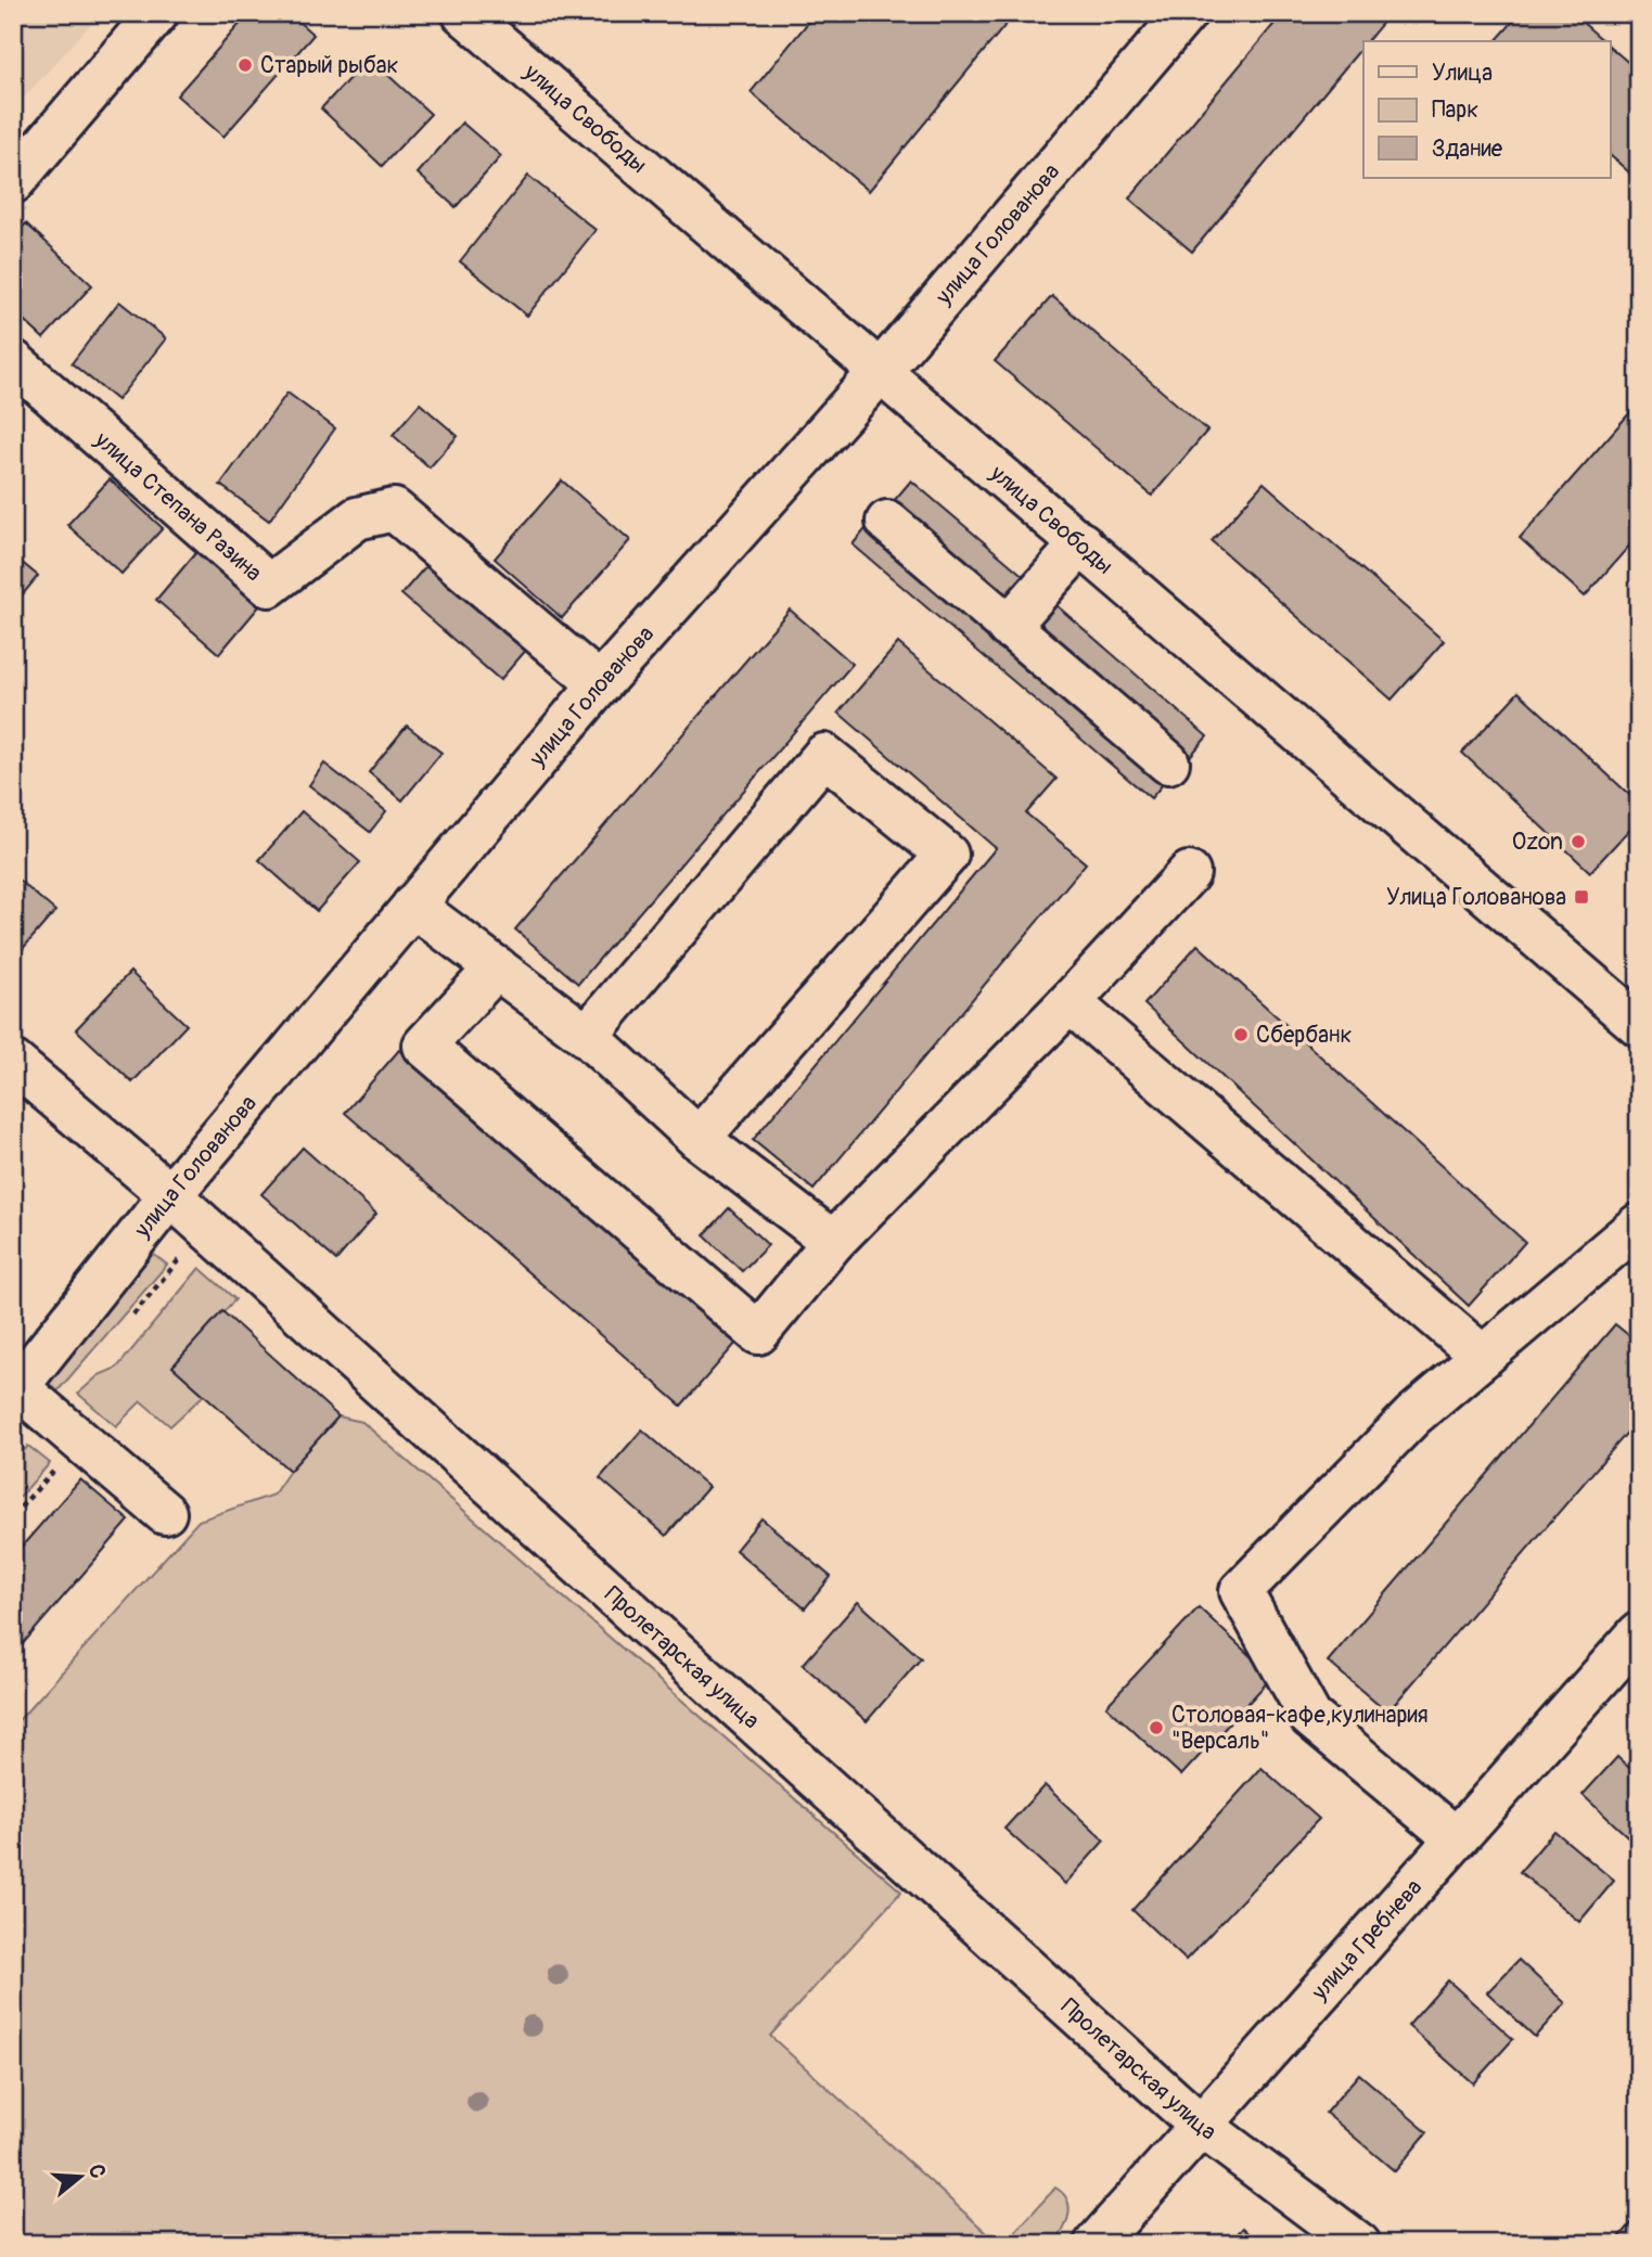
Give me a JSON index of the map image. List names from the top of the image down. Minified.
{"streets":{"street":["улица Свободы","улица Голованова","улица Степана Разина","Пролетарская улица","улица Гребнева"]},"crossings":[["улица Свободы","улица Голованова"],["улица Голованова","улица Степана Разина"],["улица Голованова","Пролетарская улица"],["Пролетарская улица","улица Гребнева"]],"places":{"other":["Старый рыбак","Ozon","Сбербанк","Столовая-кафе,кулинария \"Версаль\""],"transit":["Улица Голованова"]},"legend":["Улица","Парк","Здание"],"north":"right"}
